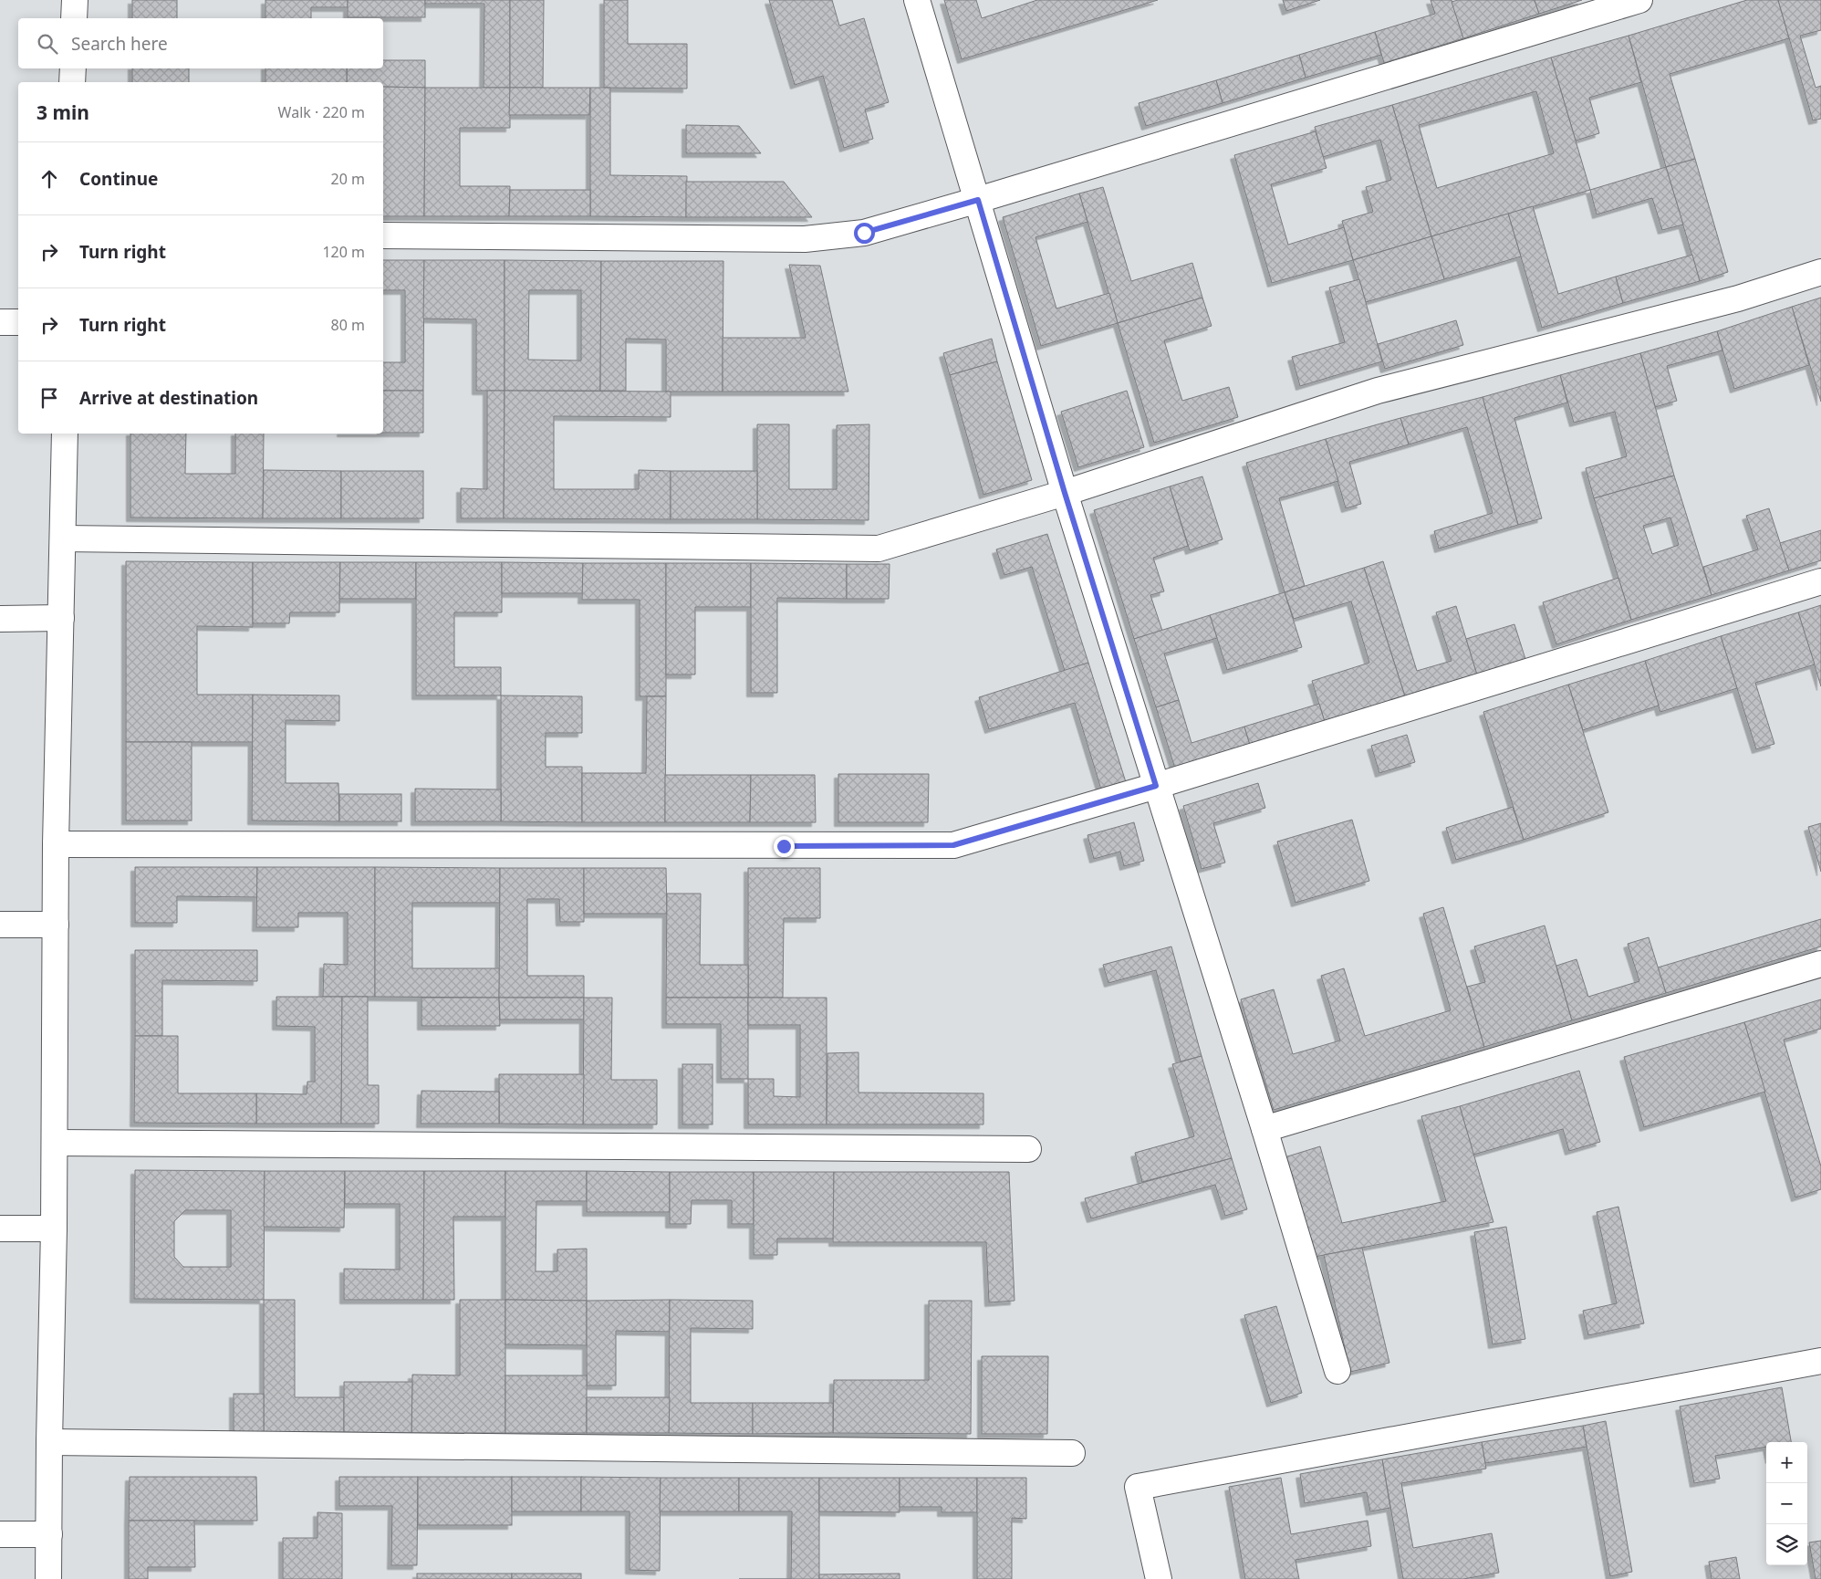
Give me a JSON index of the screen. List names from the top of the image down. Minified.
{"page":{"search":"Search here","heading":["3 min","Walk · 220 m"],"list":[["Continue","20 m"],["Turn right","120 m"],["Turn right","80 m"],"Arrive at destination"],"map_buttons":["+","−"]}}
